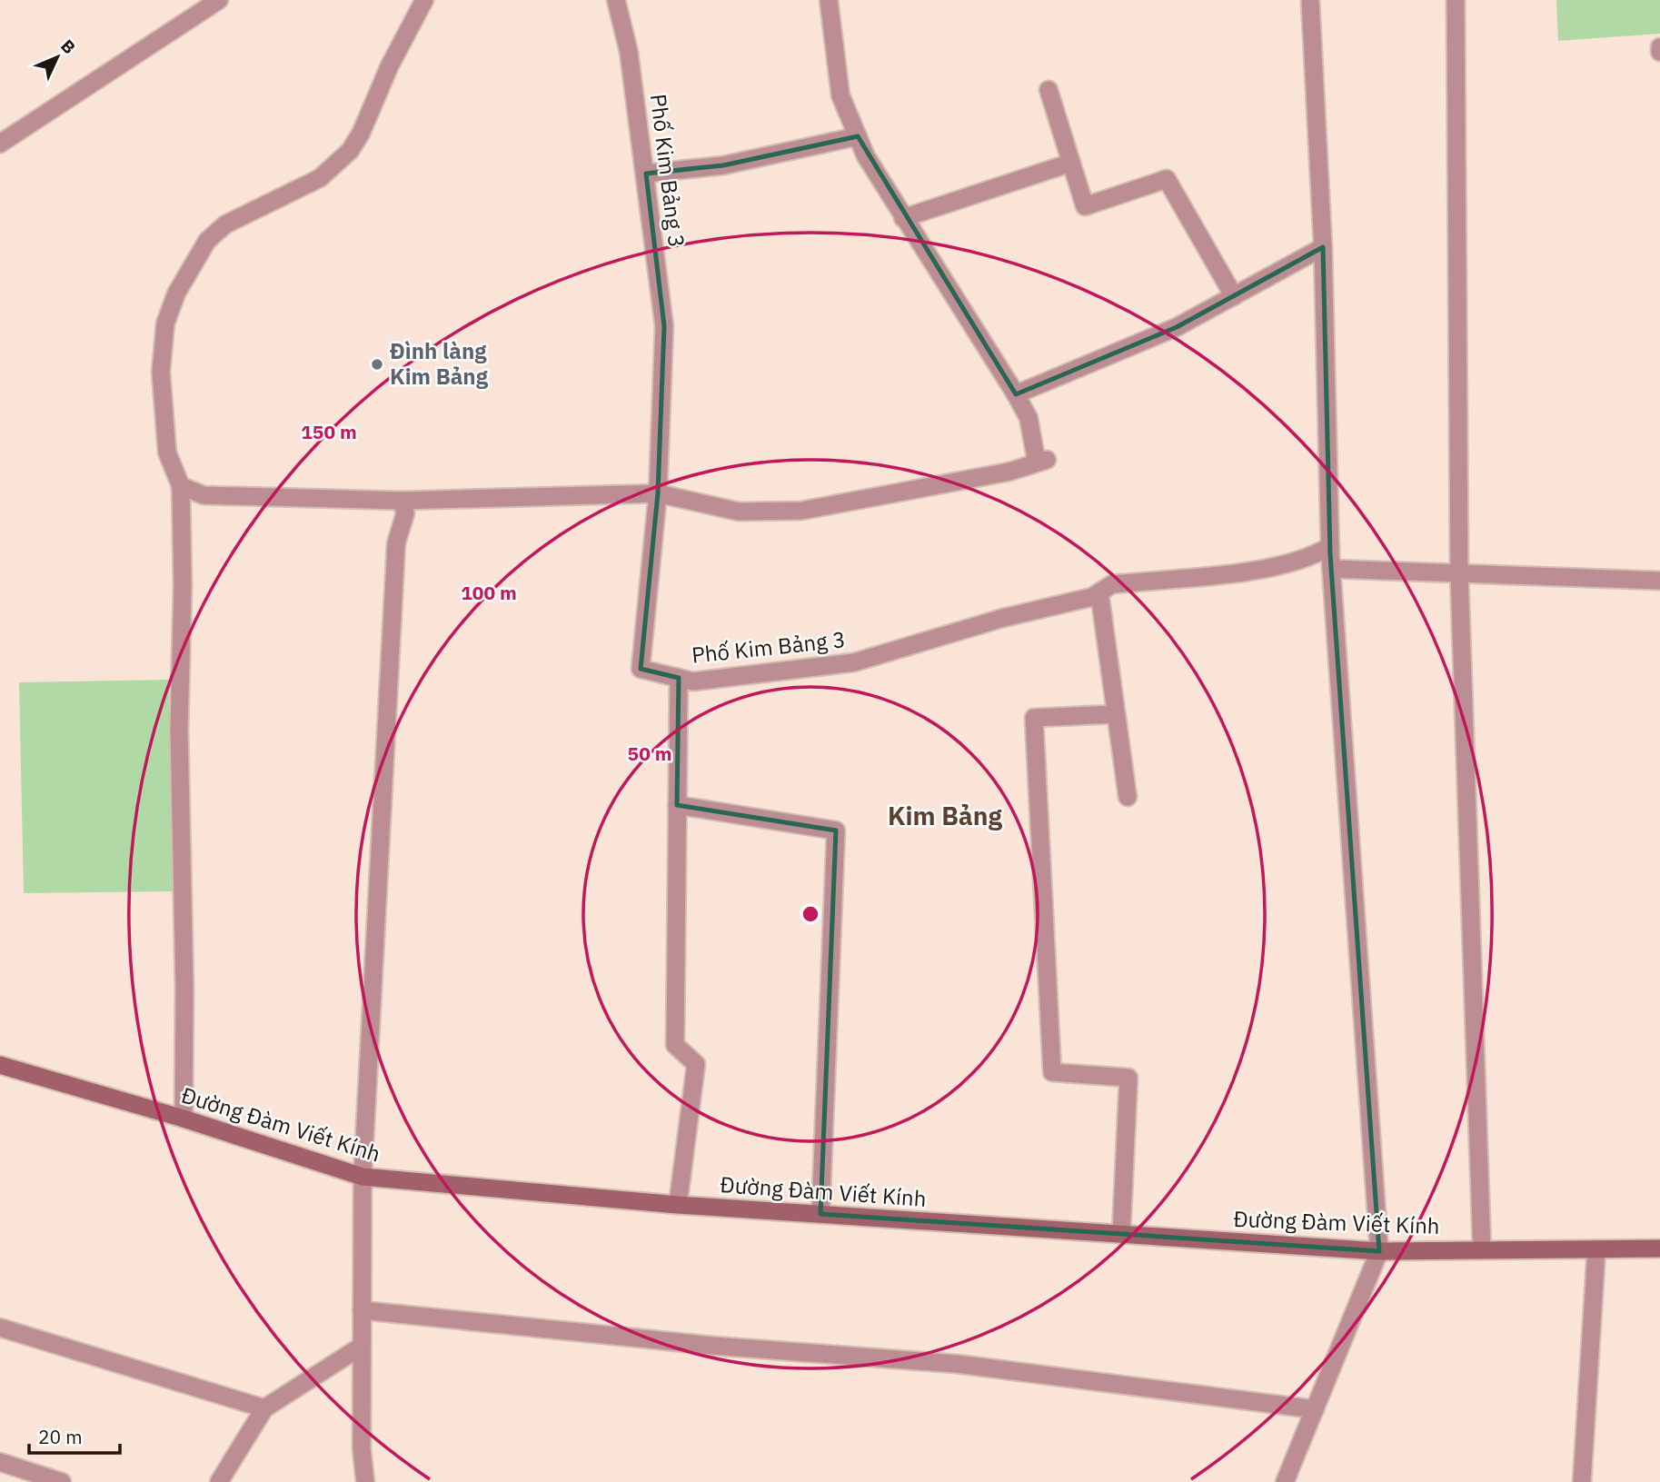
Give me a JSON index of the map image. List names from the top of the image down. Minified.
{"streets":{"main road":["Đường Đàm Viết Kính"],"street":["Phố Kim Bảng 3"]},"districts":["Kim Bảng"],"places":["Đình làng Kim Bảng"],"scale_bar":"20 m","north":"top right","rings":["150 m","100 m","50 m"]}
